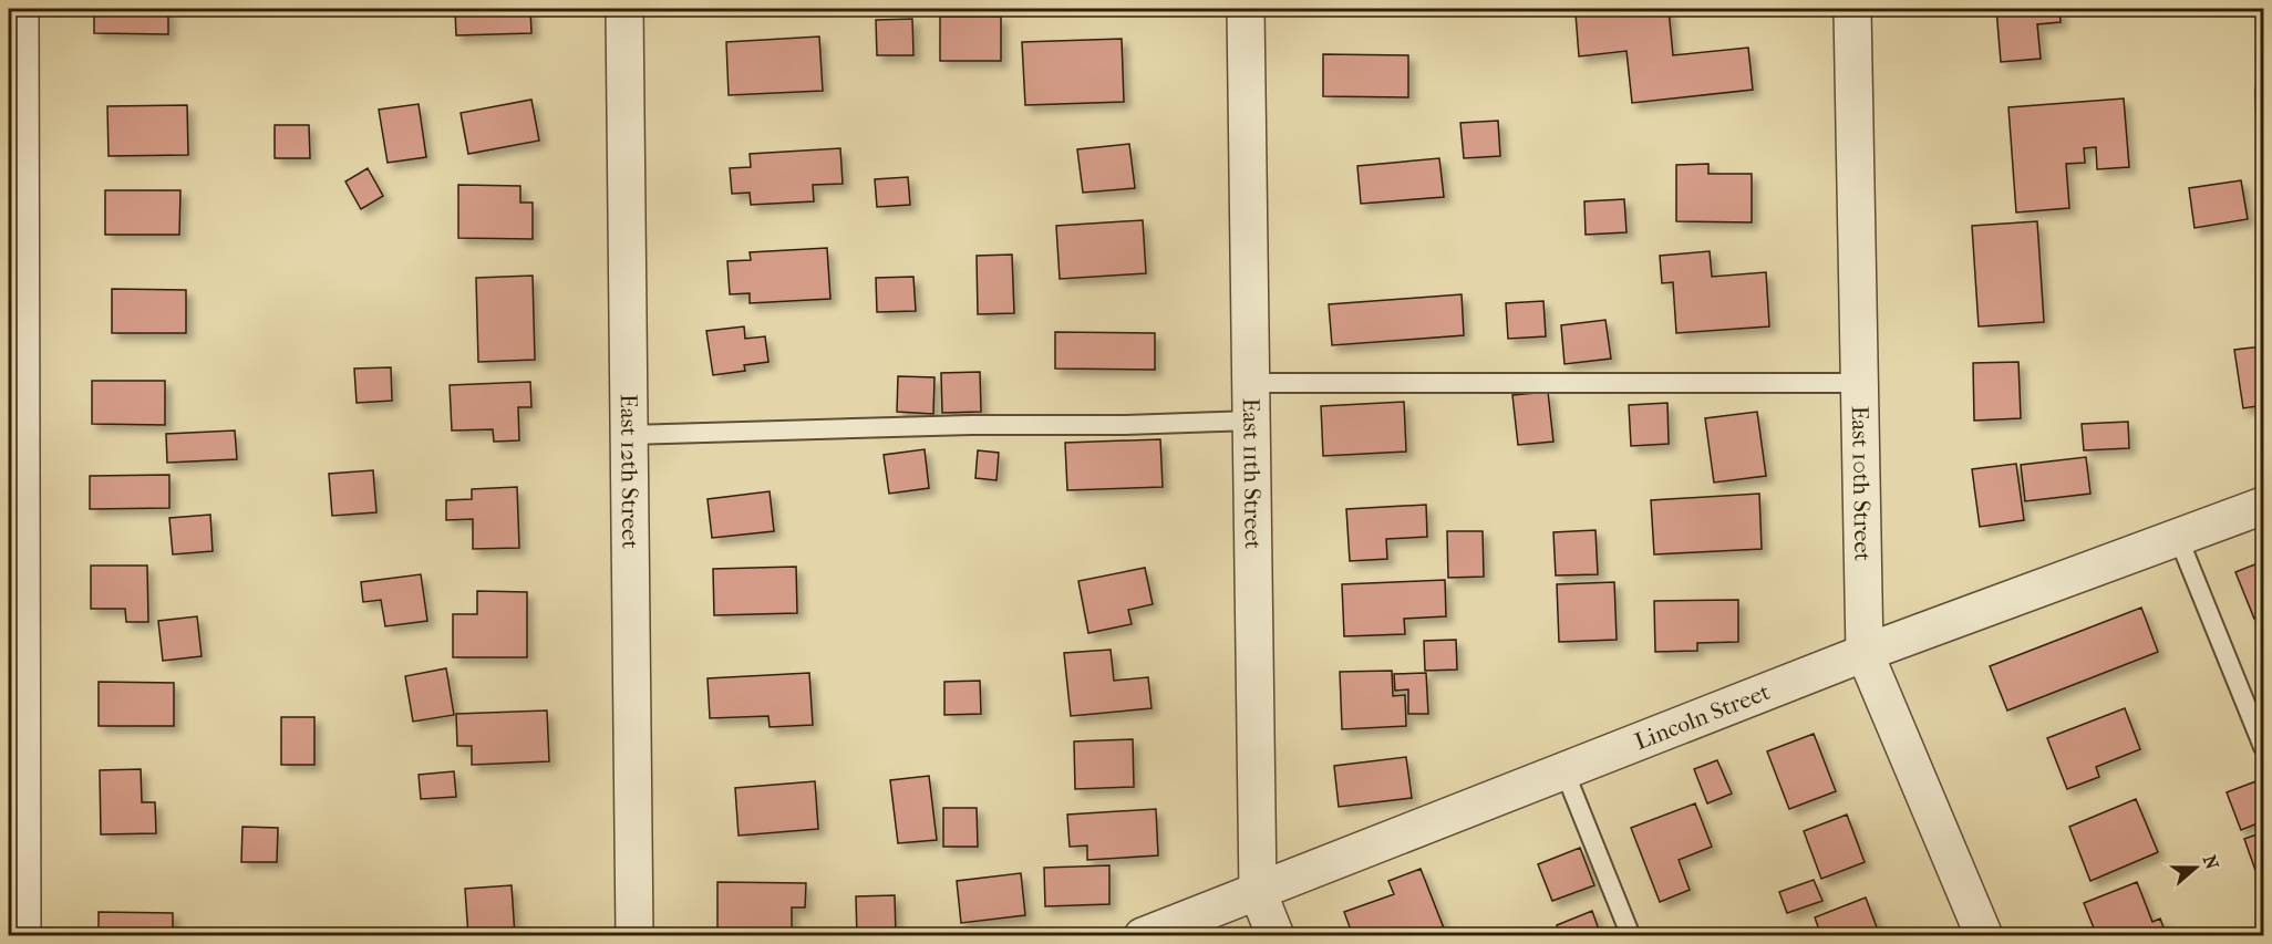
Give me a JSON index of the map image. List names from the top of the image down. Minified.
{"streets":{"street":["East 12th Street","East 11th Street","East 10th Street","Lincoln Street"]},"crossings":[["East 11th Street","Lincoln Street"],["East 10th Street","Lincoln Street"]],"north":"right"}
